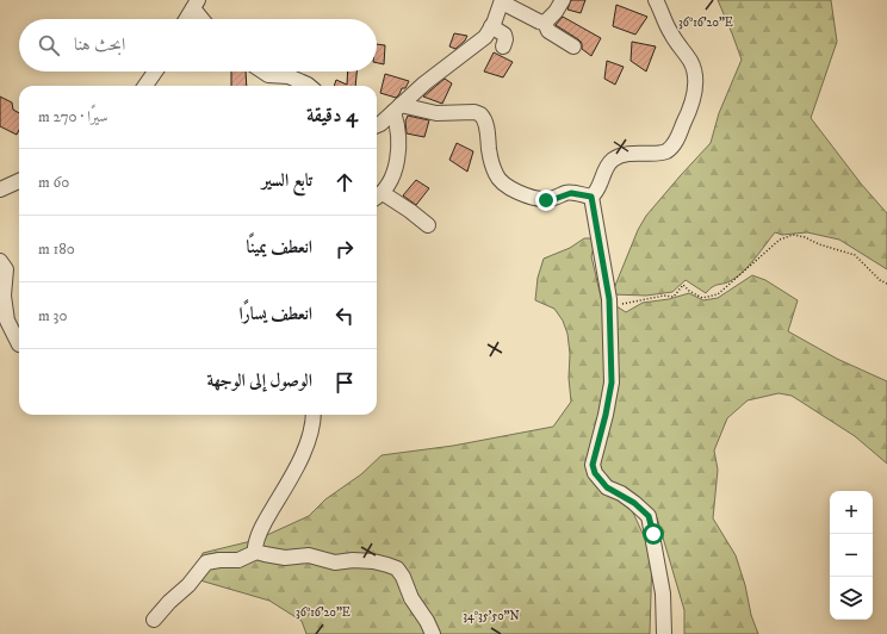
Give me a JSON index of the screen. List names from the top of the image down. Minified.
{"page":{"search":"ابحث هنا","heading":["4 دقيقة","سيرًا · 270 m"],"list":[["تابع السير","60 m"],["انعطف يمينًا","180 m"],["انعطف يسارًا","30 m"],"الوصول إلى الوجهة"],"map_buttons":["+","−"]},"coordinates":["36°16'20\"E","34°35'50\"N"]}
